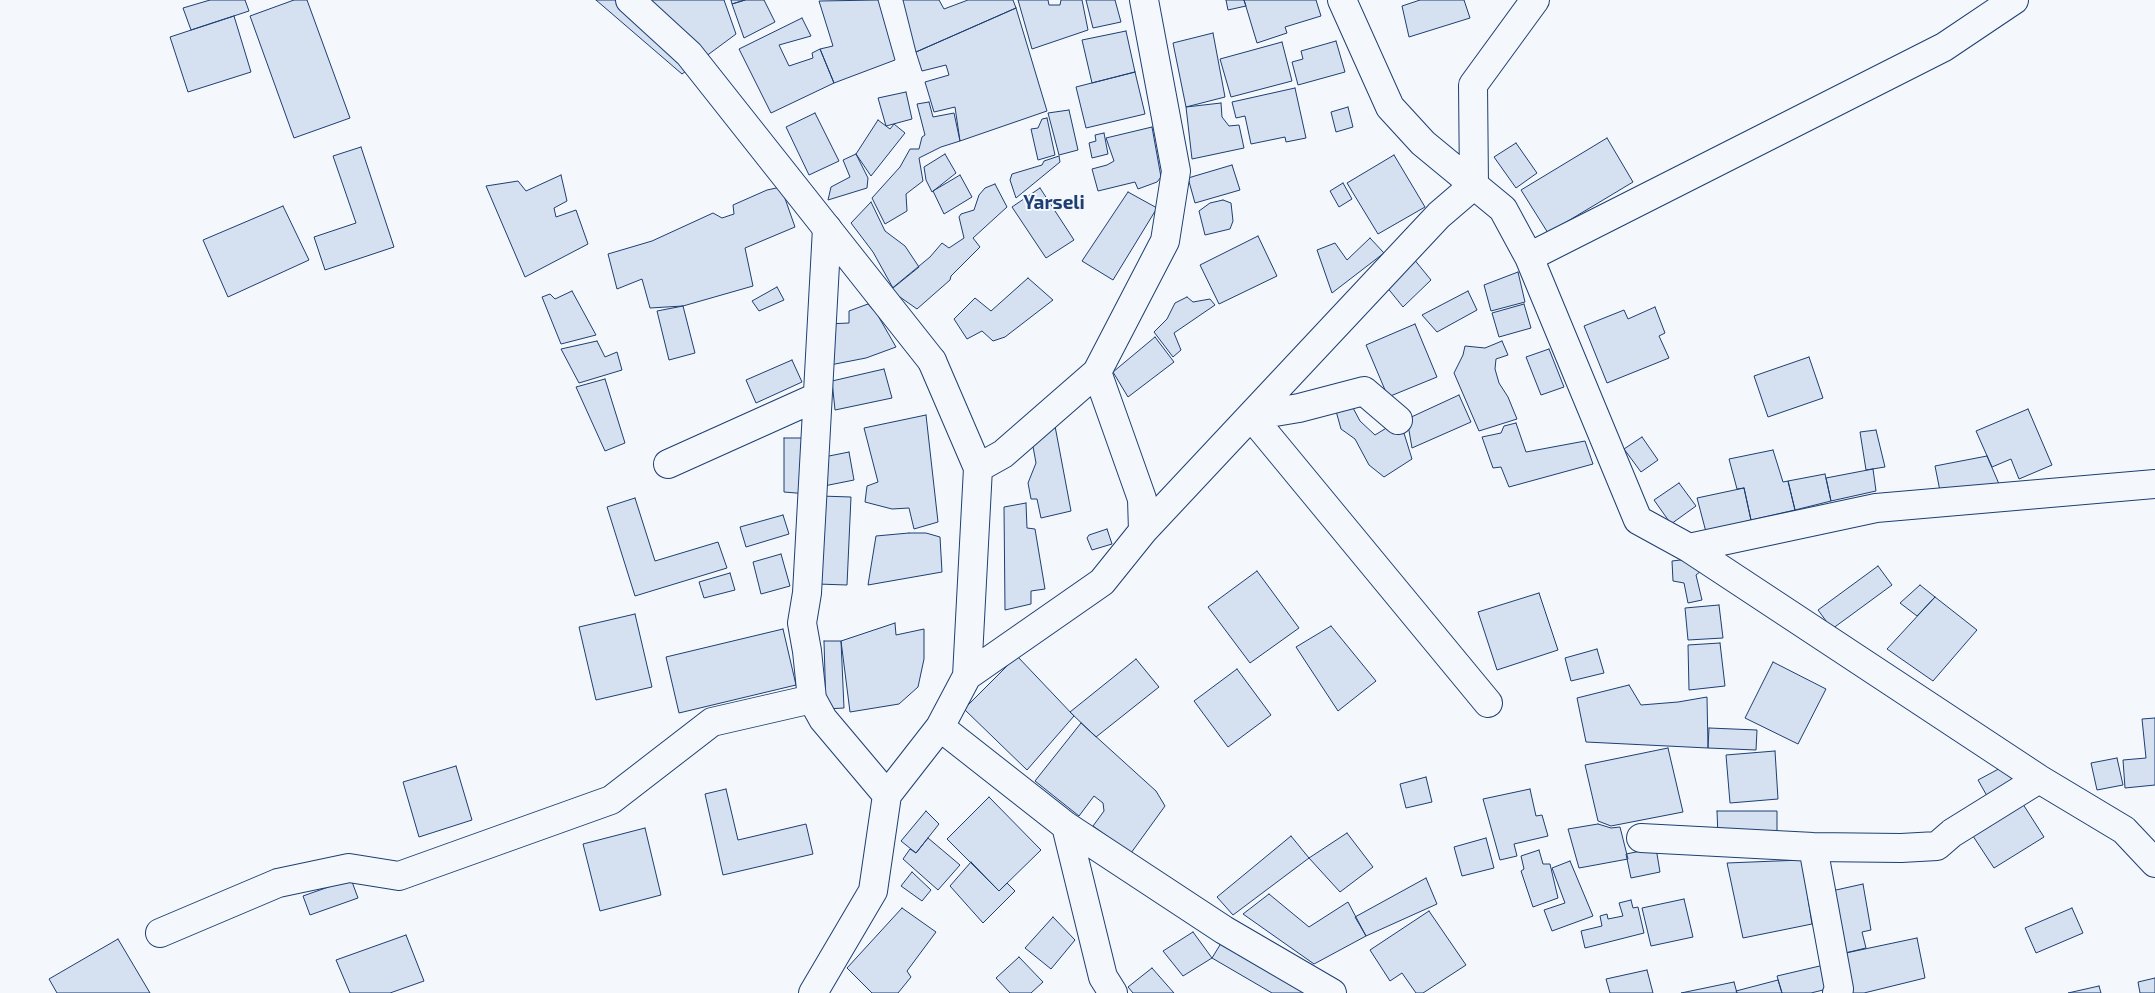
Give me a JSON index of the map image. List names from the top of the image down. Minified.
{"districts":["Yarseli"]}
